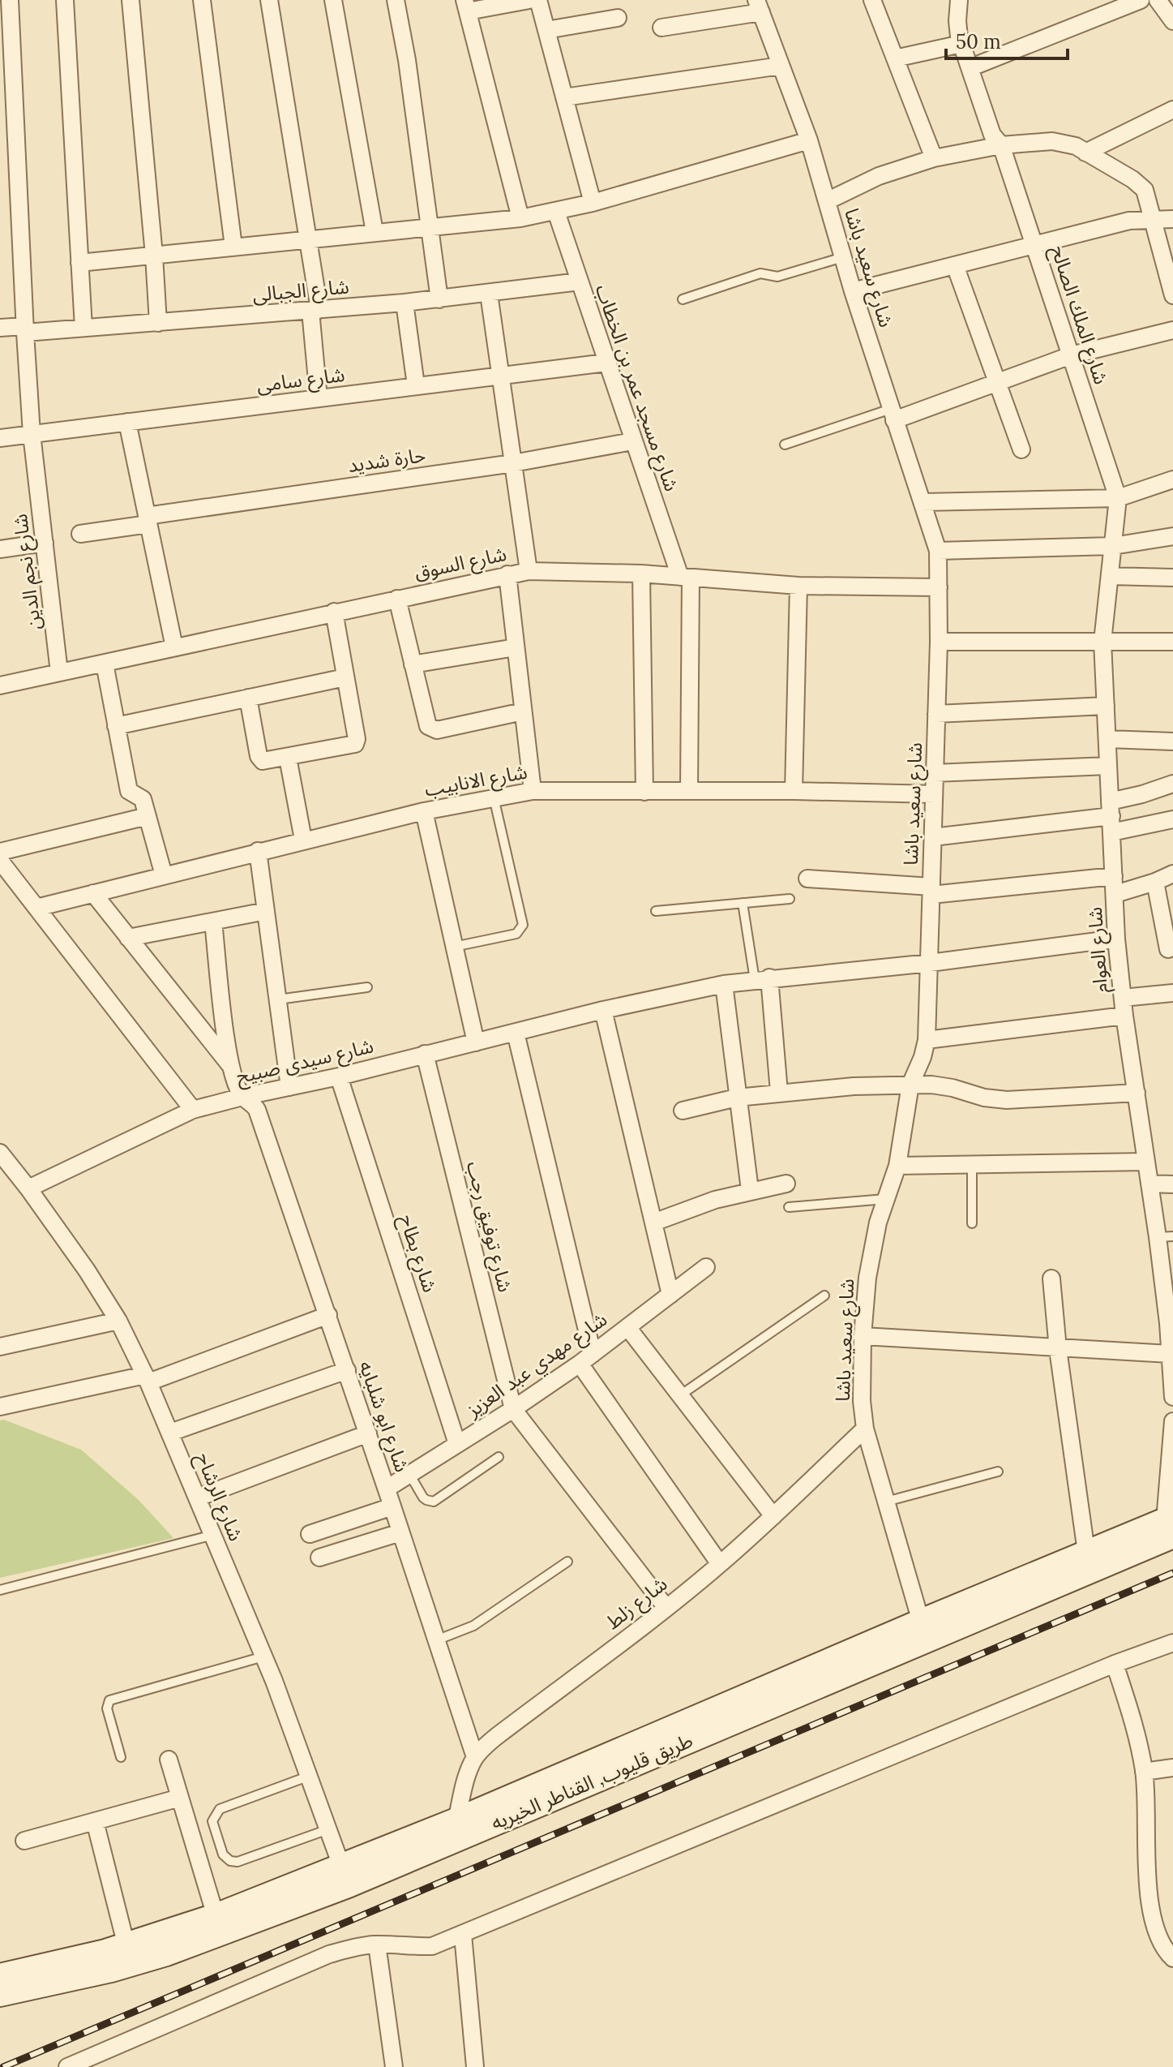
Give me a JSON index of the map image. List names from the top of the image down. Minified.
{"streets":{"main road":["طريق قليوب, القناطر الخيريه"],"street":["شارع سعيد باشا","شارع الجبالى","شارع الملك الصالح","شارع سامى","شارع مسجد عمر بن الخطاب","حارة شديد","شارع السوق","شارع نجم الدين","شارع الانابيب","شارع العوام","شارع سيدى صبيح","شارع توفيق رجب","شارع بطاح","شارع مهدي عبد العزيز","شارع ابو شلبايه","شارع الرشاح","شارع زلط"]},"crossings":[["شارع سعيد باشا","شارع السوق"],["شارع سعيد باشا","شارع الانابيب"],["شارع سعيد باشا","شارع سيدى صبيح"],["شارع سعيد باشا","شارع زلط"],["شارع سعيد باشا","طريق قليوب, القناطر الخيريه"],["شارع الجبالى","شارع مسجد عمر بن الخطاب"],["شارع الجبالى","شارع نجم الدين"],["شارع الملك الصالح","شارع العوام"],["شارع سامى","شارع مسجد عمر بن الخطاب"],["شارع سامى","شارع نجم الدين"],["شارع مسجد عمر بن الخطاب","حارة شديد"],["شارع مسجد عمر بن الخطاب","شارع السوق"],["شارع مسجد عمر بن الخطاب","شارع الانابيب"],["شارع السوق","شارع نجم الدين"],["شارع العوام","شارع سيدى صبيح"],["شارع سيدى صبيح","شارع توفيق رجب"],["شارع سيدى صبيح","شارع بطاح"],["شارع سيدى صبيح","شارع ابو شلبايه"],["شارع سيدى صبيح","شارع الرشاح"],["شارع توفيق رجب","شارع مهدي عبد العزيز"],["شارع بطاح","شارع مهدي عبد العزيز"],["شارع مهدي عبد العزيز","شارع ابو شلبايه"],["شارع ابو شلبايه","شارع زلط"],["شارع الرشاح","طريق قليوب, القناطر الخيريه"],["شارع زلط","طريق قليوب, القناطر الخيريه"]],"scale_bar":"50 m"}
